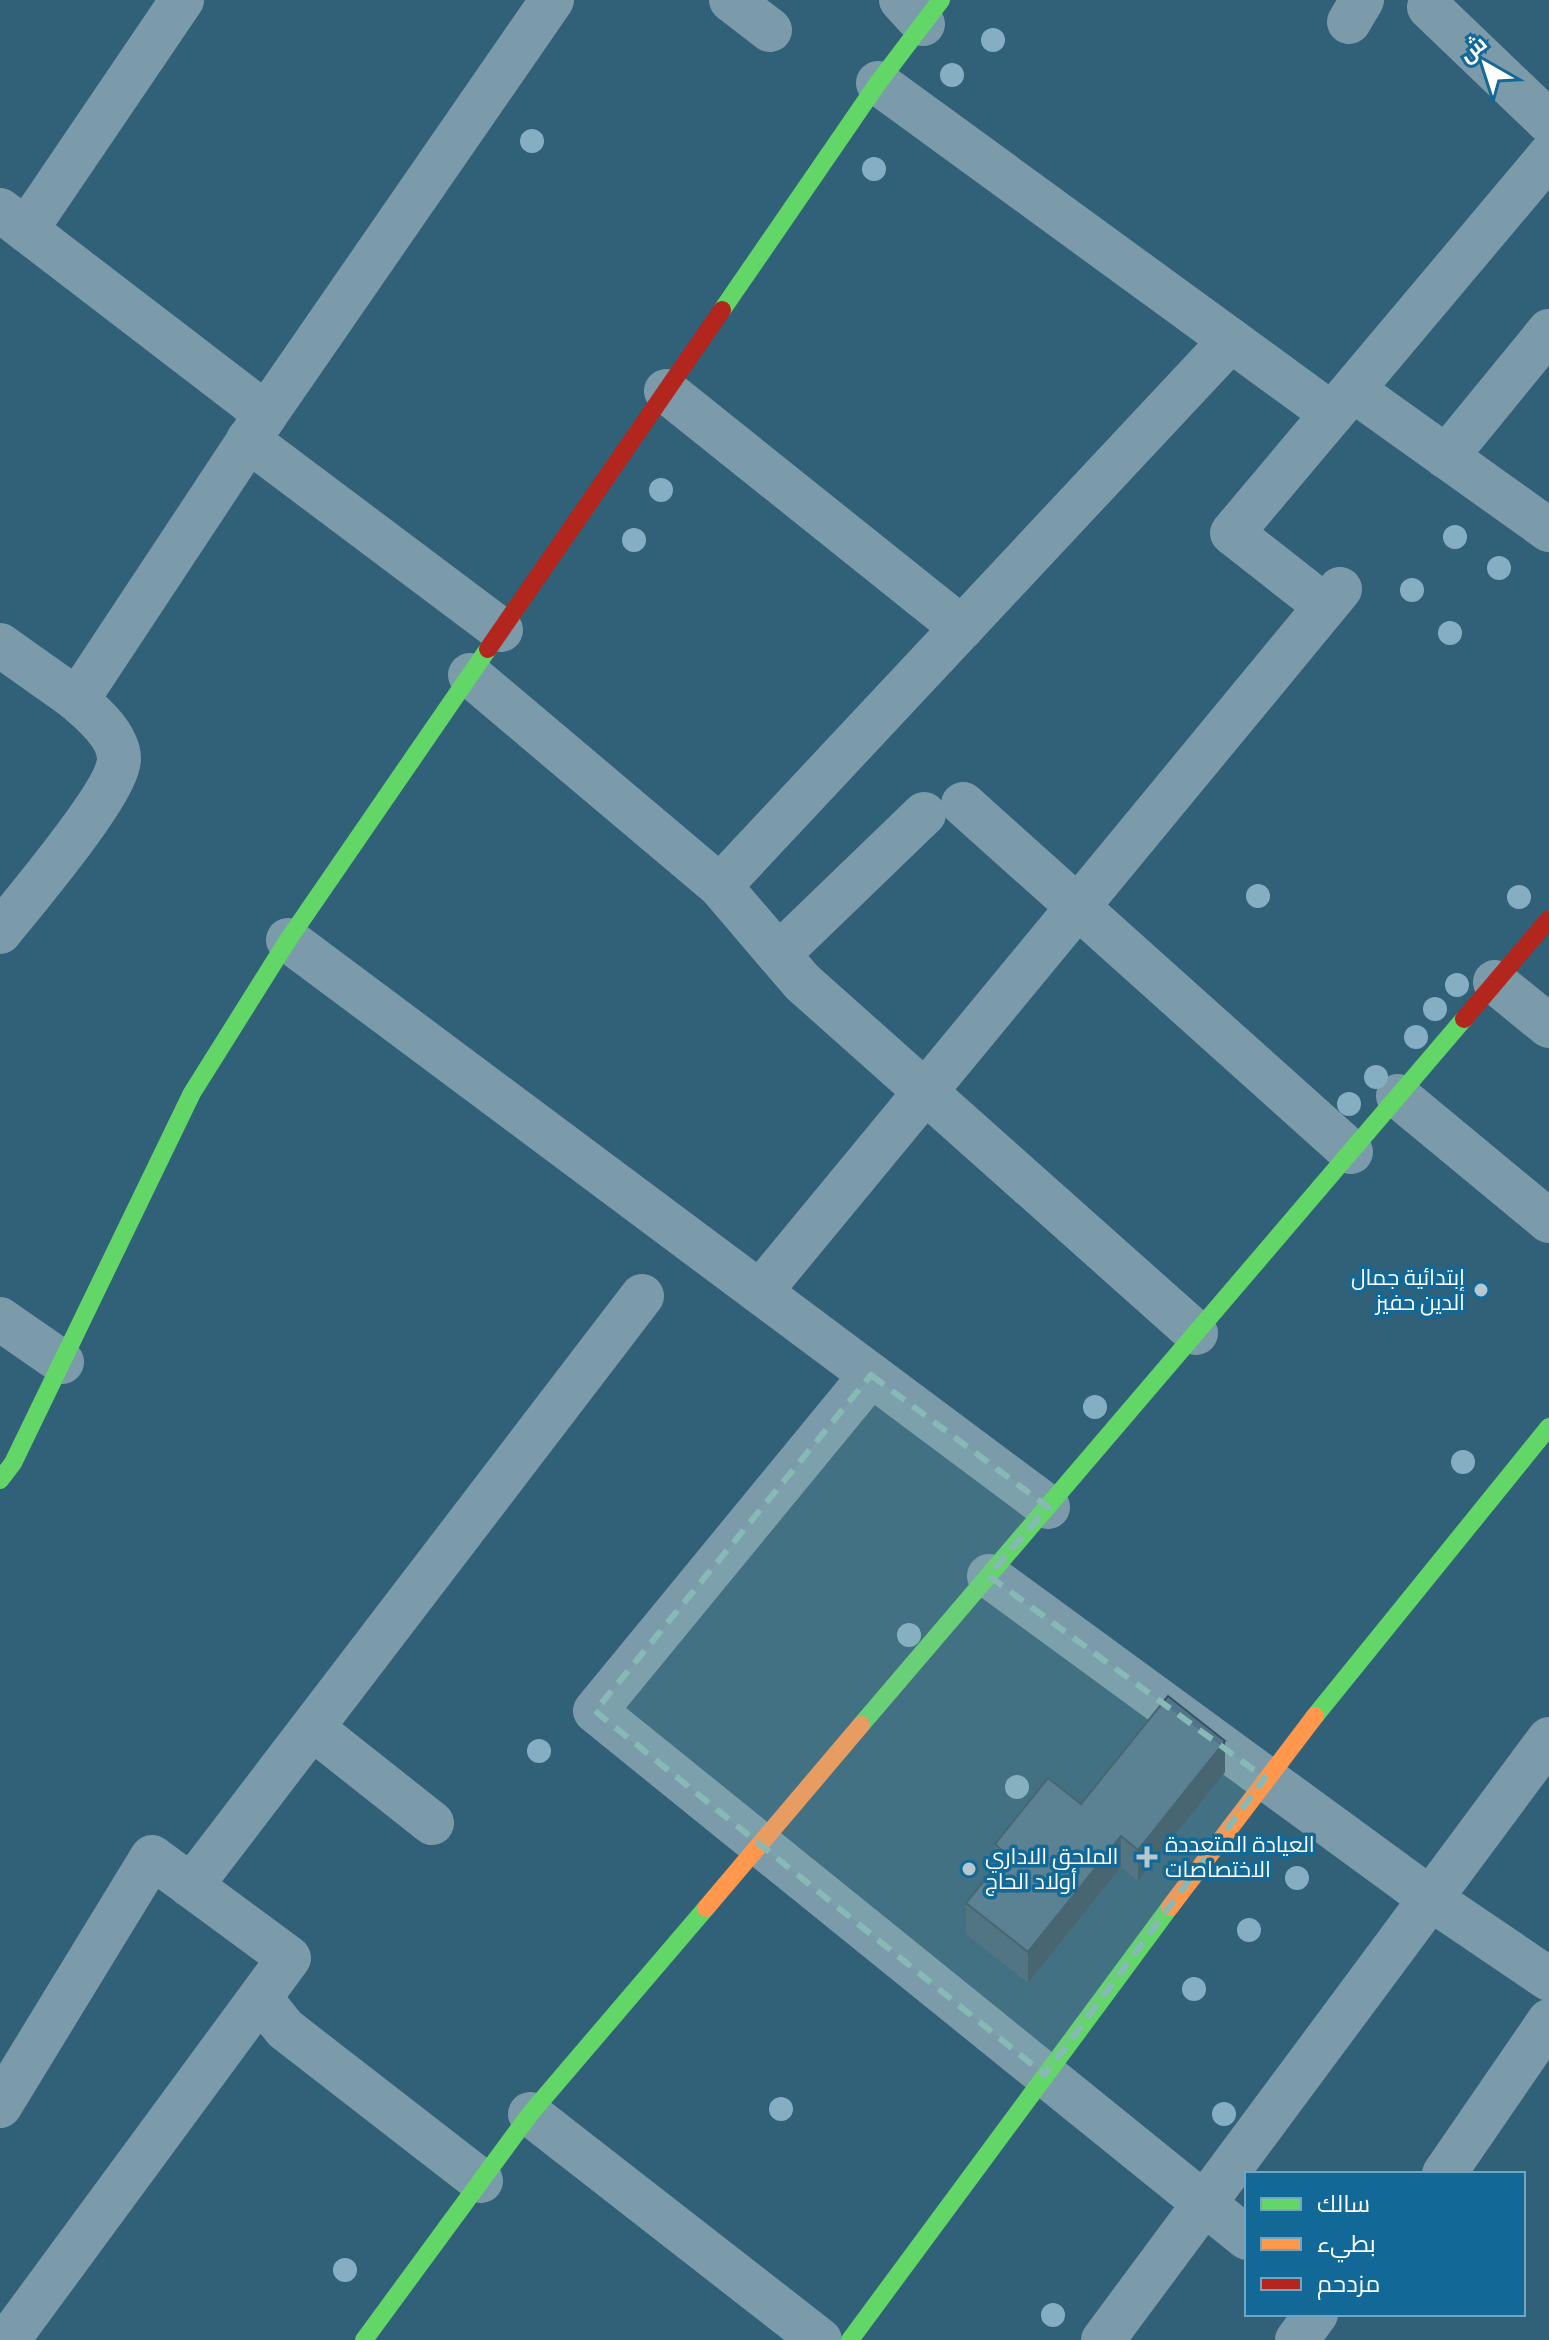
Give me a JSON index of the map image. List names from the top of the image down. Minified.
{"places":{"other":["إبتدائية جمال الدين حفيز","الملحق الاداري أولاد الحاج"],"health":["العيادة المتعددة الاختصاصات"]},"legend":["سالك","بطيء","مزدحم"],"north":"top left"}
